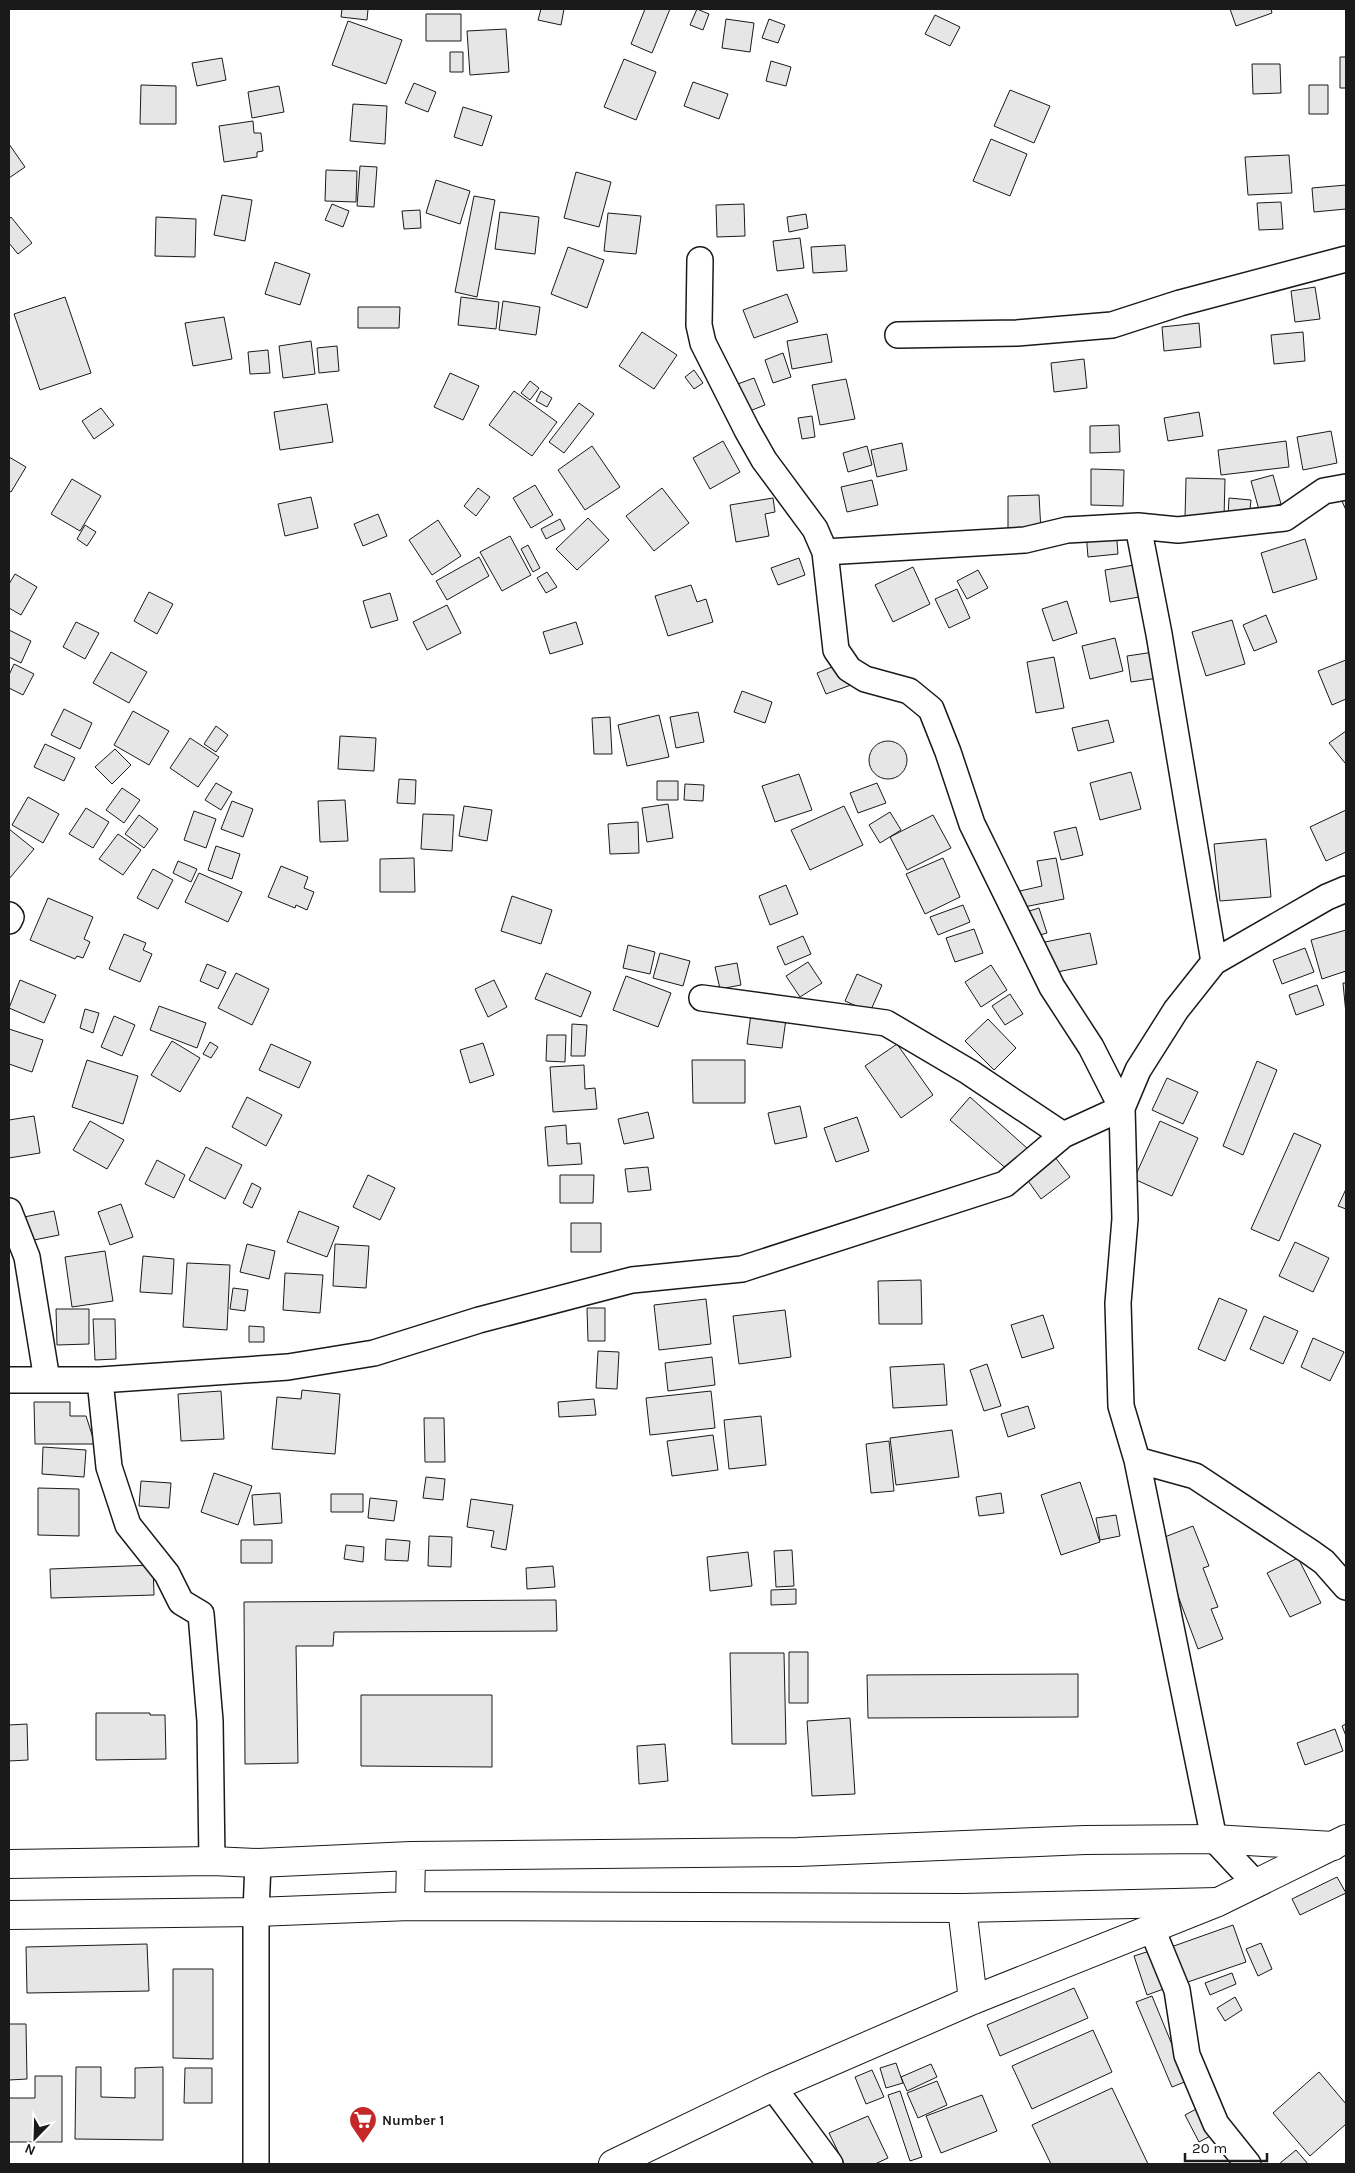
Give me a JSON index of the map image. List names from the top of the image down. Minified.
{"places":{"supermarket":["Number 1"]},"scale_bar":"20 m","north":"bottom left"}
